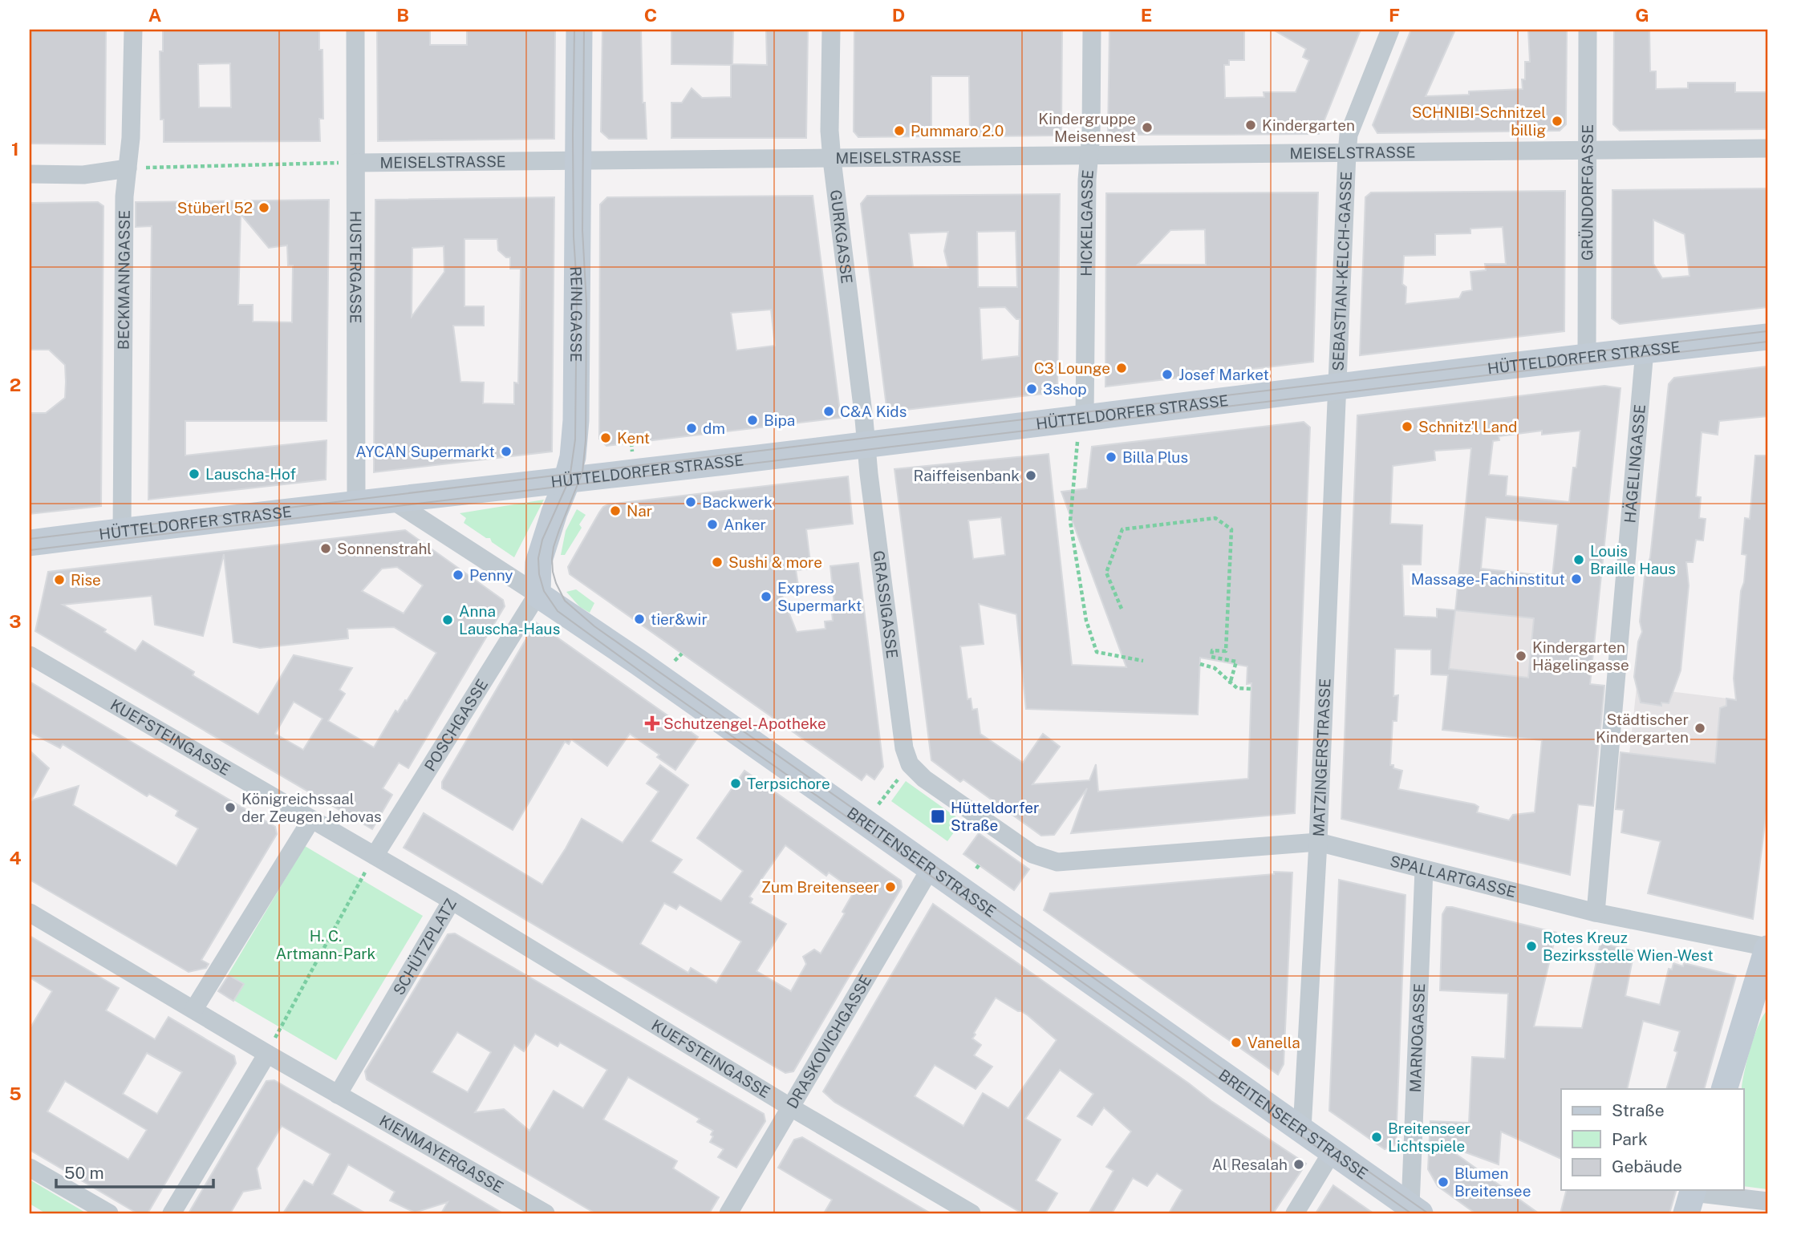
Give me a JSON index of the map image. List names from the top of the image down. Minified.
{"streets":{"street":["MEISELSTRASSE","GRÜNDORFGASSE","HICKELGASSE","GURKGASSE","HUSTERGASSE","SEBASTIAN-KELCH-GASSE","BECKMANNGASSE","REINLGASSE","HÜTTELDORFER STRASSE","HÄGELINGASSE","GRASSIGASSE","POSCHGASSE","KUEFSTEINGASSE","MATZINGERSTRASSE","BREITENSEER STRASSE","SPALLARTGASSE","SCHÜTZPLATZ","MARNOGASSE","DRASKOVICHGASSE","KIENMAYERGASSE"]},"crossings":[["MEISELSTRASSE","GRÜNDORFGASSE"],["MEISELSTRASSE","HICKELGASSE"],["MEISELSTRASSE","GURKGASSE"],["MEISELSTRASSE","HUSTERGASSE"],["MEISELSTRASSE","SEBASTIAN-KELCH-GASSE"],["MEISELSTRASSE","REINLGASSE"],["GRÜNDORFGASSE","HÜTTELDORFER STRASSE"],["HICKELGASSE","HÜTTELDORFER STRASSE"],["GURKGASSE","HÜTTELDORFER STRASSE"],["GURKGASSE","GRASSIGASSE"],["HUSTERGASSE","HÜTTELDORFER STRASSE"],["SEBASTIAN-KELCH-GASSE","HÜTTELDORFER STRASSE"],["SEBASTIAN-KELCH-GASSE","MATZINGERSTRASSE"],["BECKMANNGASSE","HÜTTELDORFER STRASSE"],["REINLGASSE","HÜTTELDORFER STRASSE"],["REINLGASSE","POSCHGASSE"],["REINLGASSE","BREITENSEER STRASSE"],["HÜTTELDORFER STRASSE","HÄGELINGASSE"],["HÜTTELDORFER STRASSE","GRASSIGASSE"],["HÜTTELDORFER STRASSE","MATZINGERSTRASSE"],["HÜTTELDORFER STRASSE","BREITENSEER STRASSE"],["HÄGELINGASSE","SPALLARTGASSE"],["GRASSIGASSE","SPALLARTGASSE"],["POSCHGASSE","BREITENSEER STRASSE"],["POSCHGASSE","SCHÜTZPLATZ"],["KUEFSTEINGASSE","SCHÜTZPLATZ"],["KUEFSTEINGASSE","DRASKOVICHGASSE"],["MATZINGERSTRASSE","BREITENSEER STRASSE"],["MATZINGERSTRASSE","SPALLARTGASSE"],["BREITENSEER STRASSE","MARNOGASSE"],["BREITENSEER STRASSE","DRASKOVICHGASSE"],["SPALLARTGASSE","MARNOGASSE"],["SCHÜTZPLATZ","KIENMAYERGASSE"]],"parks":["H. C. Artmann-Park"],"places":{"other":["SCHNIBI-Schnitzel billig","Kindergarten","Kindergruppe Meisennest","Pummaro 2.0","Stüberl 52","C3 Lounge","Josef Market","3shop","C&A Kids","Bipa","Schnitz'l Land","dm","Kent","AYCAN Supermarkt","Billa Plus","Lauscha-Hof","Raiffeisenbank","Backwerk","Nar","Anker","Sonnenstrahl","Louis Braille Haus","Sushi & more","Penny","Massage-Fachinstitut","Rise","Express Supermarkt","tier&wir","Anna Lauscha-Haus","Kindergarten Hägelingasse","Städtischer Kindergarten","Terpsichore","Königreichssaal der Zeugen Jehovas","Zum Breitenseer","Rotes Kreuz Bezirksstelle Wien-West","Vanella","Breitenseer Lichtspiele","Al Resalah","Blumen Breitensee"],"health":["Schutzengel-Apotheke"],"transit":["Hütteldorfer Straße"]},"legend":["Straße","Park","Gebäude"],"scale_bar":"50 m","grid":{"columns":["A","B","C","D","E","F","G"],"rows":["1","2","3","4","5"]}}
